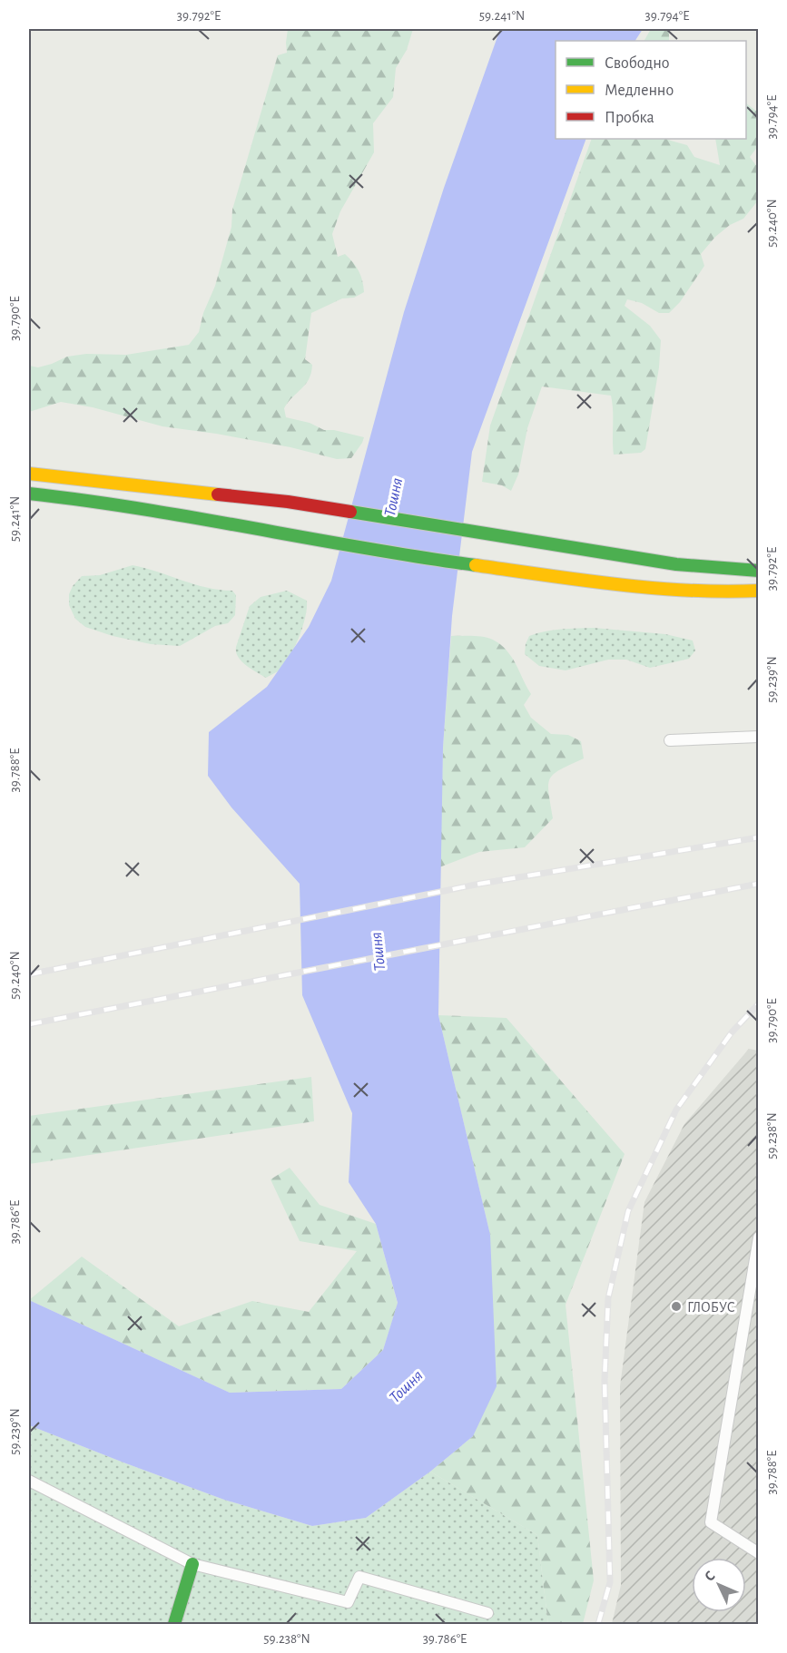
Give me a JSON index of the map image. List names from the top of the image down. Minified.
{"water":["Тошня"],"places":["ГЛОБУС"],"legend":["Свободно","Медленно","Пробка"],"north":"top left","coordinates":["39.792°E","59.241°N","39.794°E","59.240°N","39.790°E","59.239°N","39.788°E","59.238°N","39.786°E"]}
